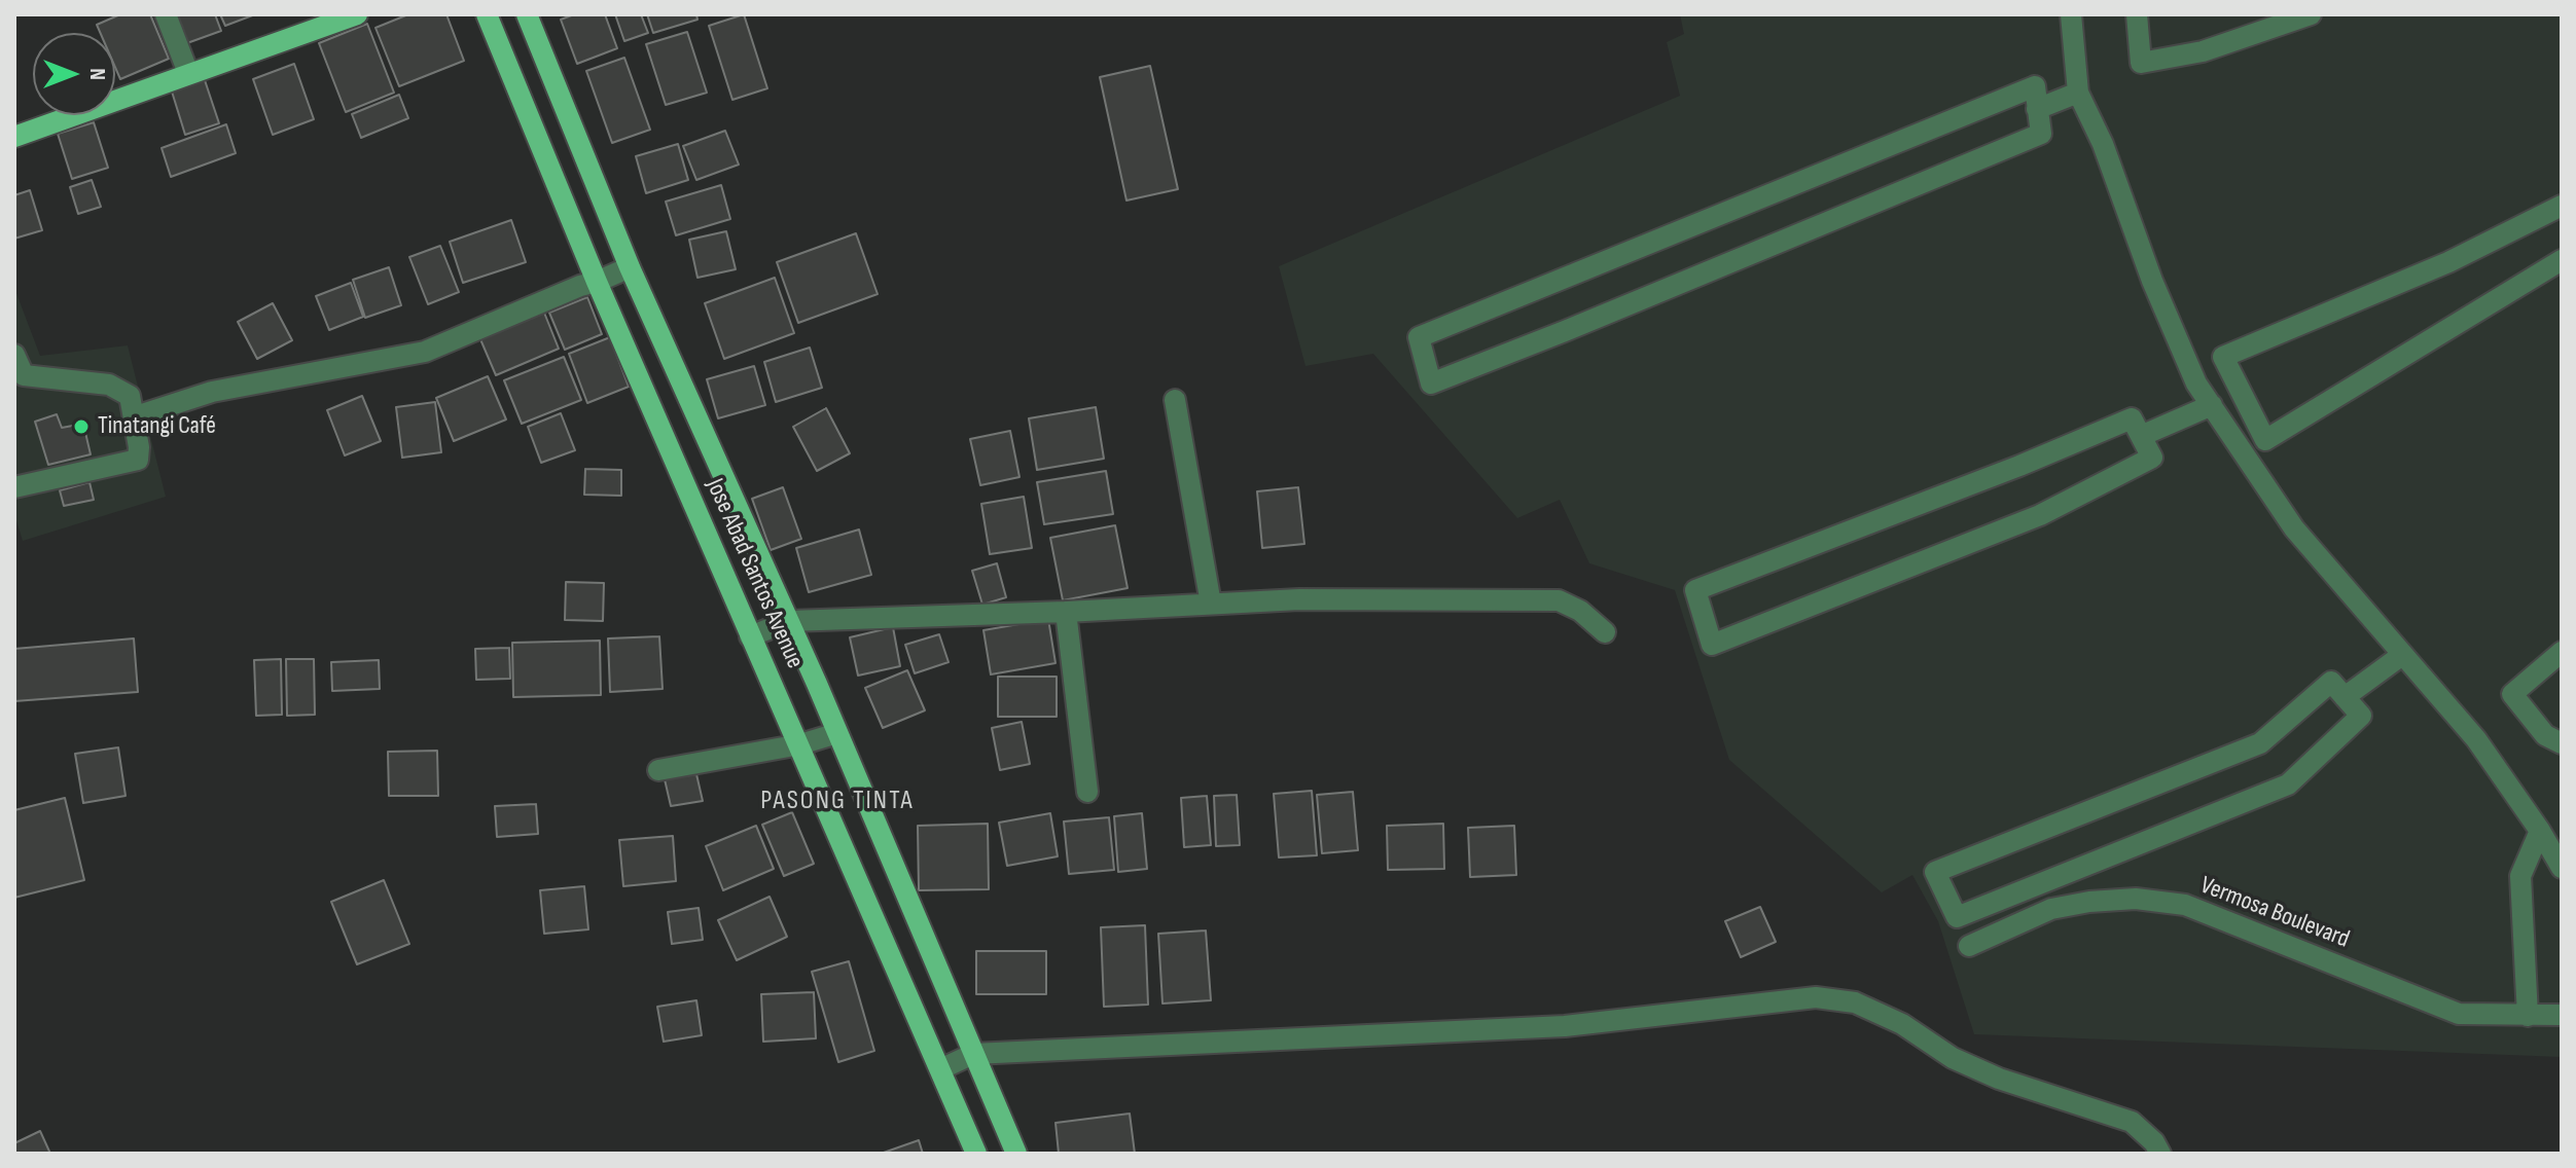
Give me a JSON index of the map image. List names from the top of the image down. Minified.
{"streets":{"main road":["Jose Abad Santos Avenue"],"street":["Vermosa Boulevard"]},"districts":["PASONG TINTA"],"places":["Tinatangi Café"],"north":"right"}
